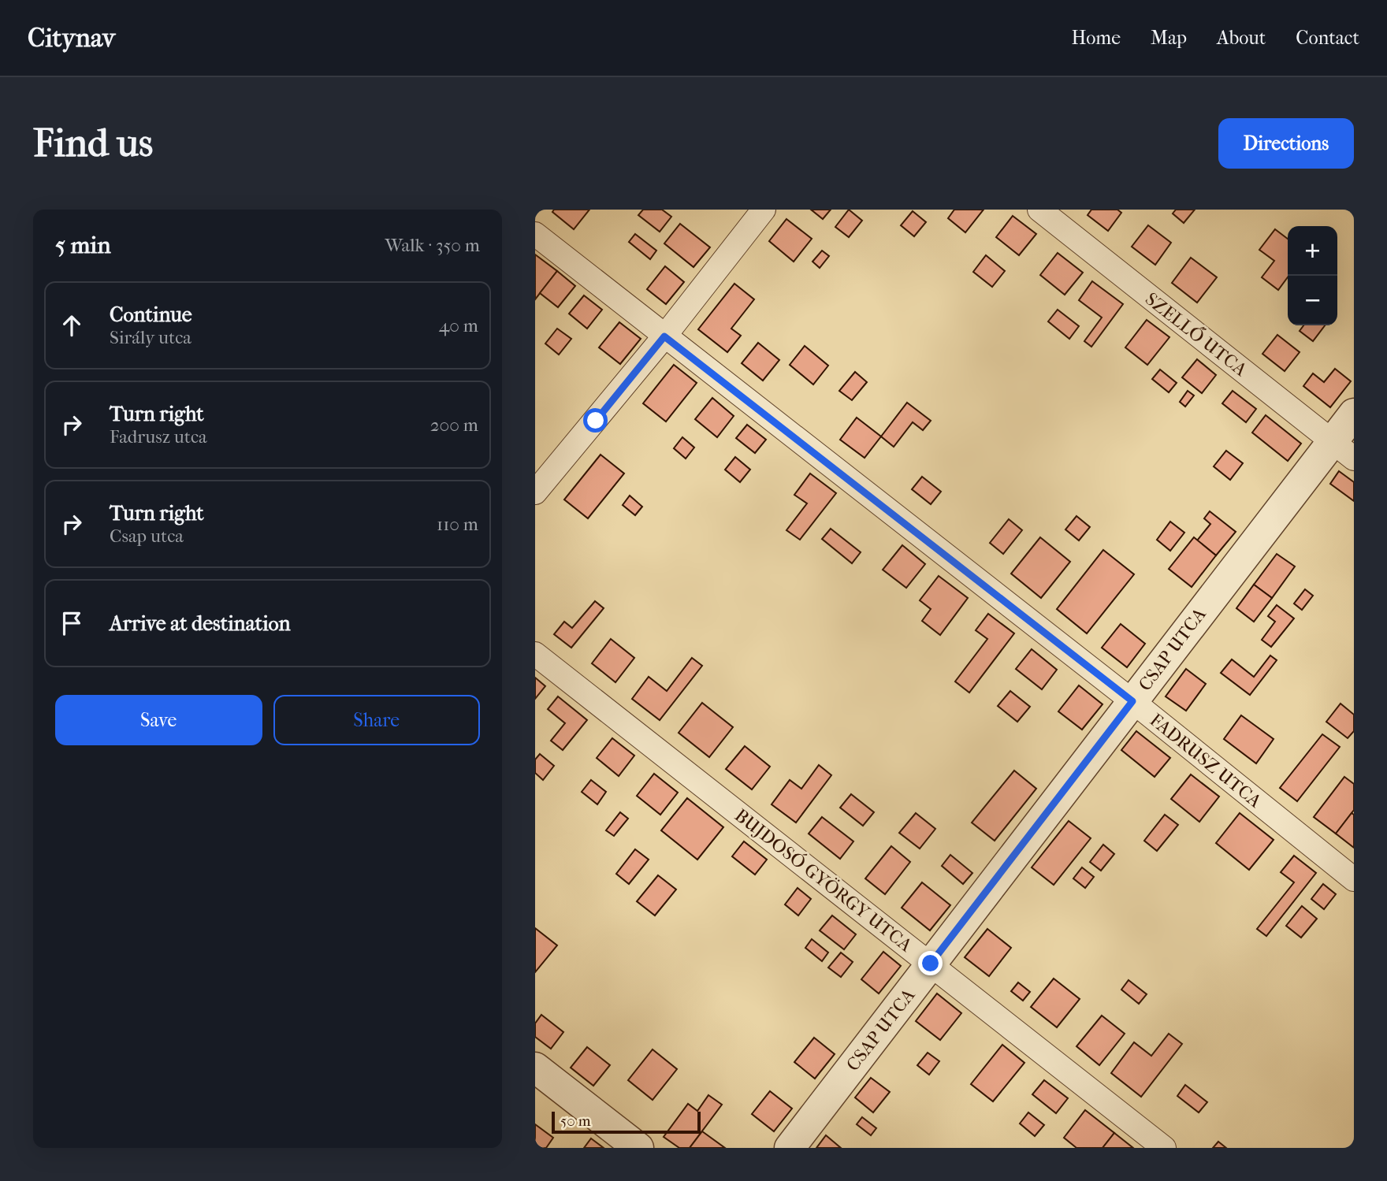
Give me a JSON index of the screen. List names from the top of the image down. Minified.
{"streets":{"street":["SZELLŐ UTCA","CSAP UTCA","FADRUSZ UTCA","BUJDOSÓ GYÖRGY UTCA"]},"crossings":[["SZELLŐ UTCA","CSAP UTCA"],["CSAP UTCA","FADRUSZ UTCA"],["CSAP UTCA","BUJDOSÓ GYÖRGY UTCA"]],"scale_bar":"50 m","page":{"header":"Citynav","nav":["Home","Map","About","Contact"],"buttons":["Directions",["Save","Share"]],"title":"Find us","heading":["5 min","Walk · 350 m"],"map_buttons":["+","−"],"list":[["Continue","Sirály utca","40 m"],["Turn right","Fadrusz utca","200 m"],["Turn right","Csap utca","110 m"],"Arrive at destination"],"scale":"50 m"}}
